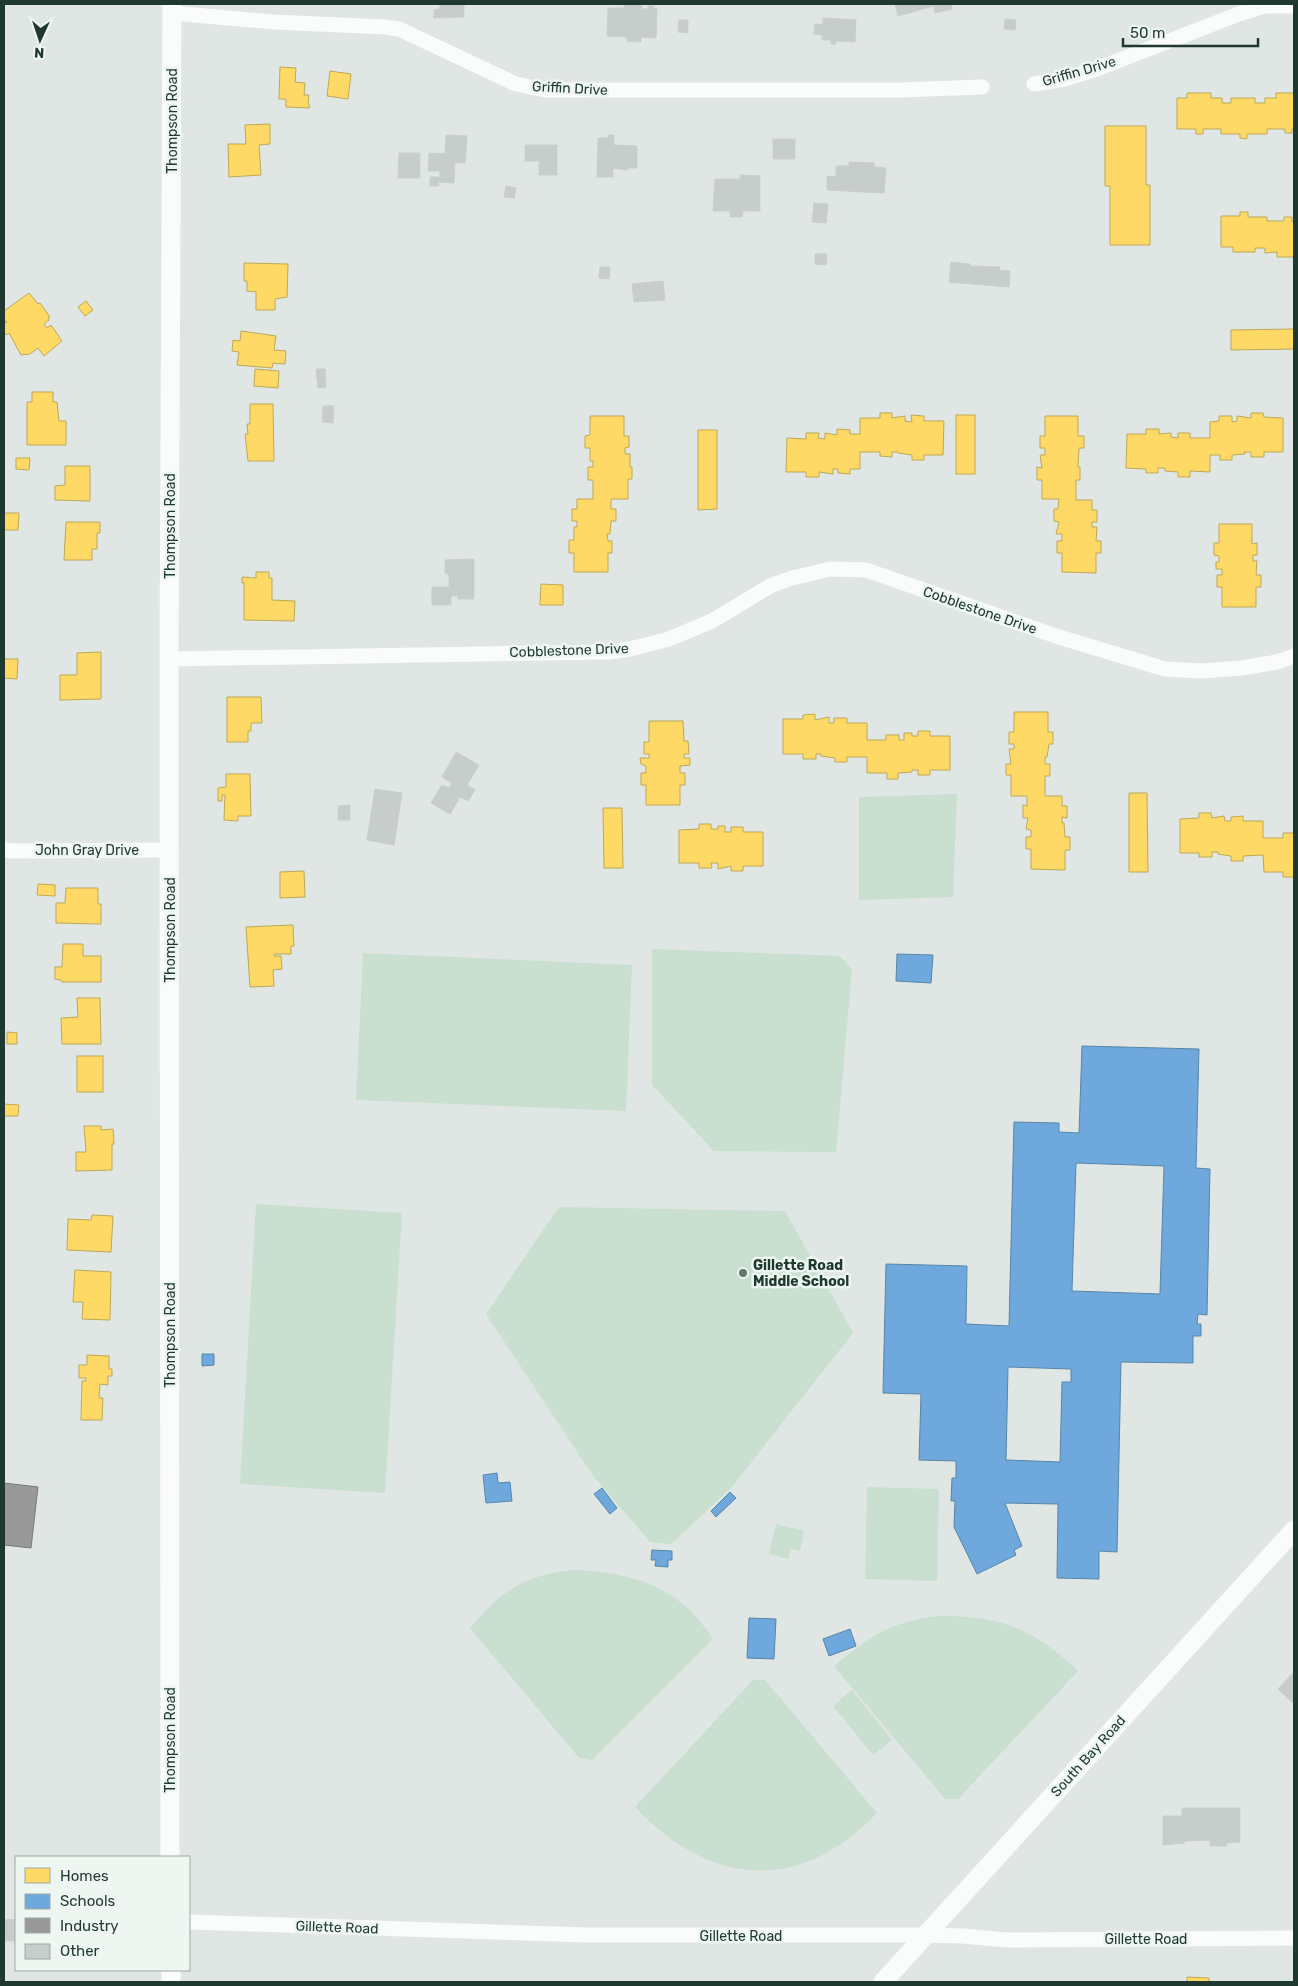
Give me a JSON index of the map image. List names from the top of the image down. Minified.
{"streets":{"street":["Griffin Drive","Thompson Road","Cobblestone Drive","John Gray Drive","South Bay Road","Gillette Road"]},"crossings":[["Griffin Drive","Thompson Road"],["Thompson Road","Cobblestone Drive"],["Thompson Road","John Gray Drive"],["South Bay Road","Gillette Road"]],"places":["Gillette Road Middle School"],"legend":["Homes","Schools","Industry","Other"],"scale_bar":"50 m","north":"bottom"}
